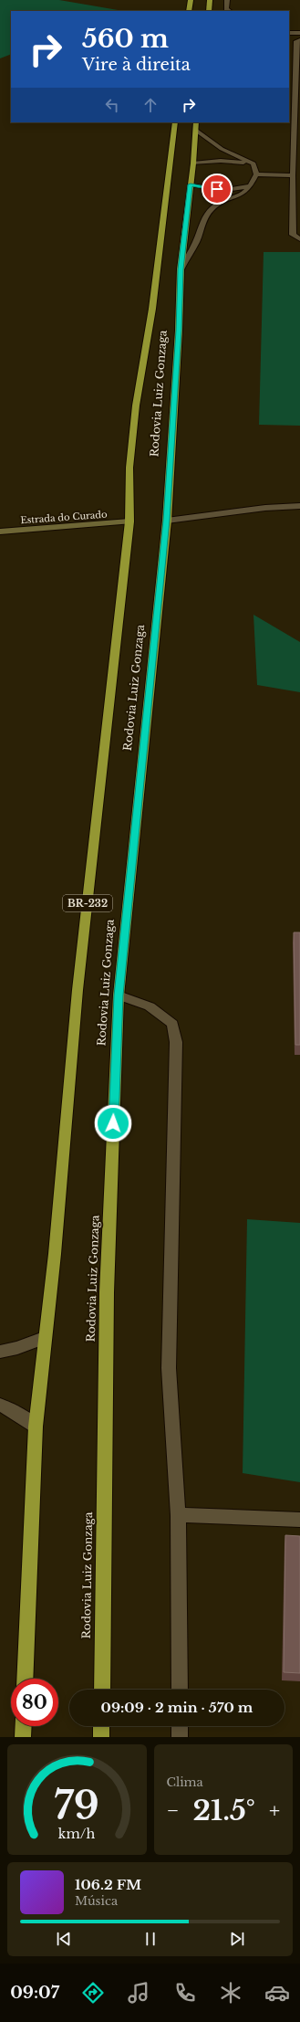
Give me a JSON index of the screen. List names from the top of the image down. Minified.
{"streets":{"highway":["Rodovia Luiz Gonzaga","BR-232"],"main road":["Estrada do Curado"]},"crossings":[["Rodovia Luiz Gonzaga","Estrada do Curado"]],"page":{"turn":["560 m","Vire à direita"],"limit":"80","trip":"09:09 · 2 min · 570 m","tile":"Clima","heat":["−","21.5°","+"],"song":["106.2 FM","Música"],"tabs":"09:07","gauge":["79","km/h"]}}
